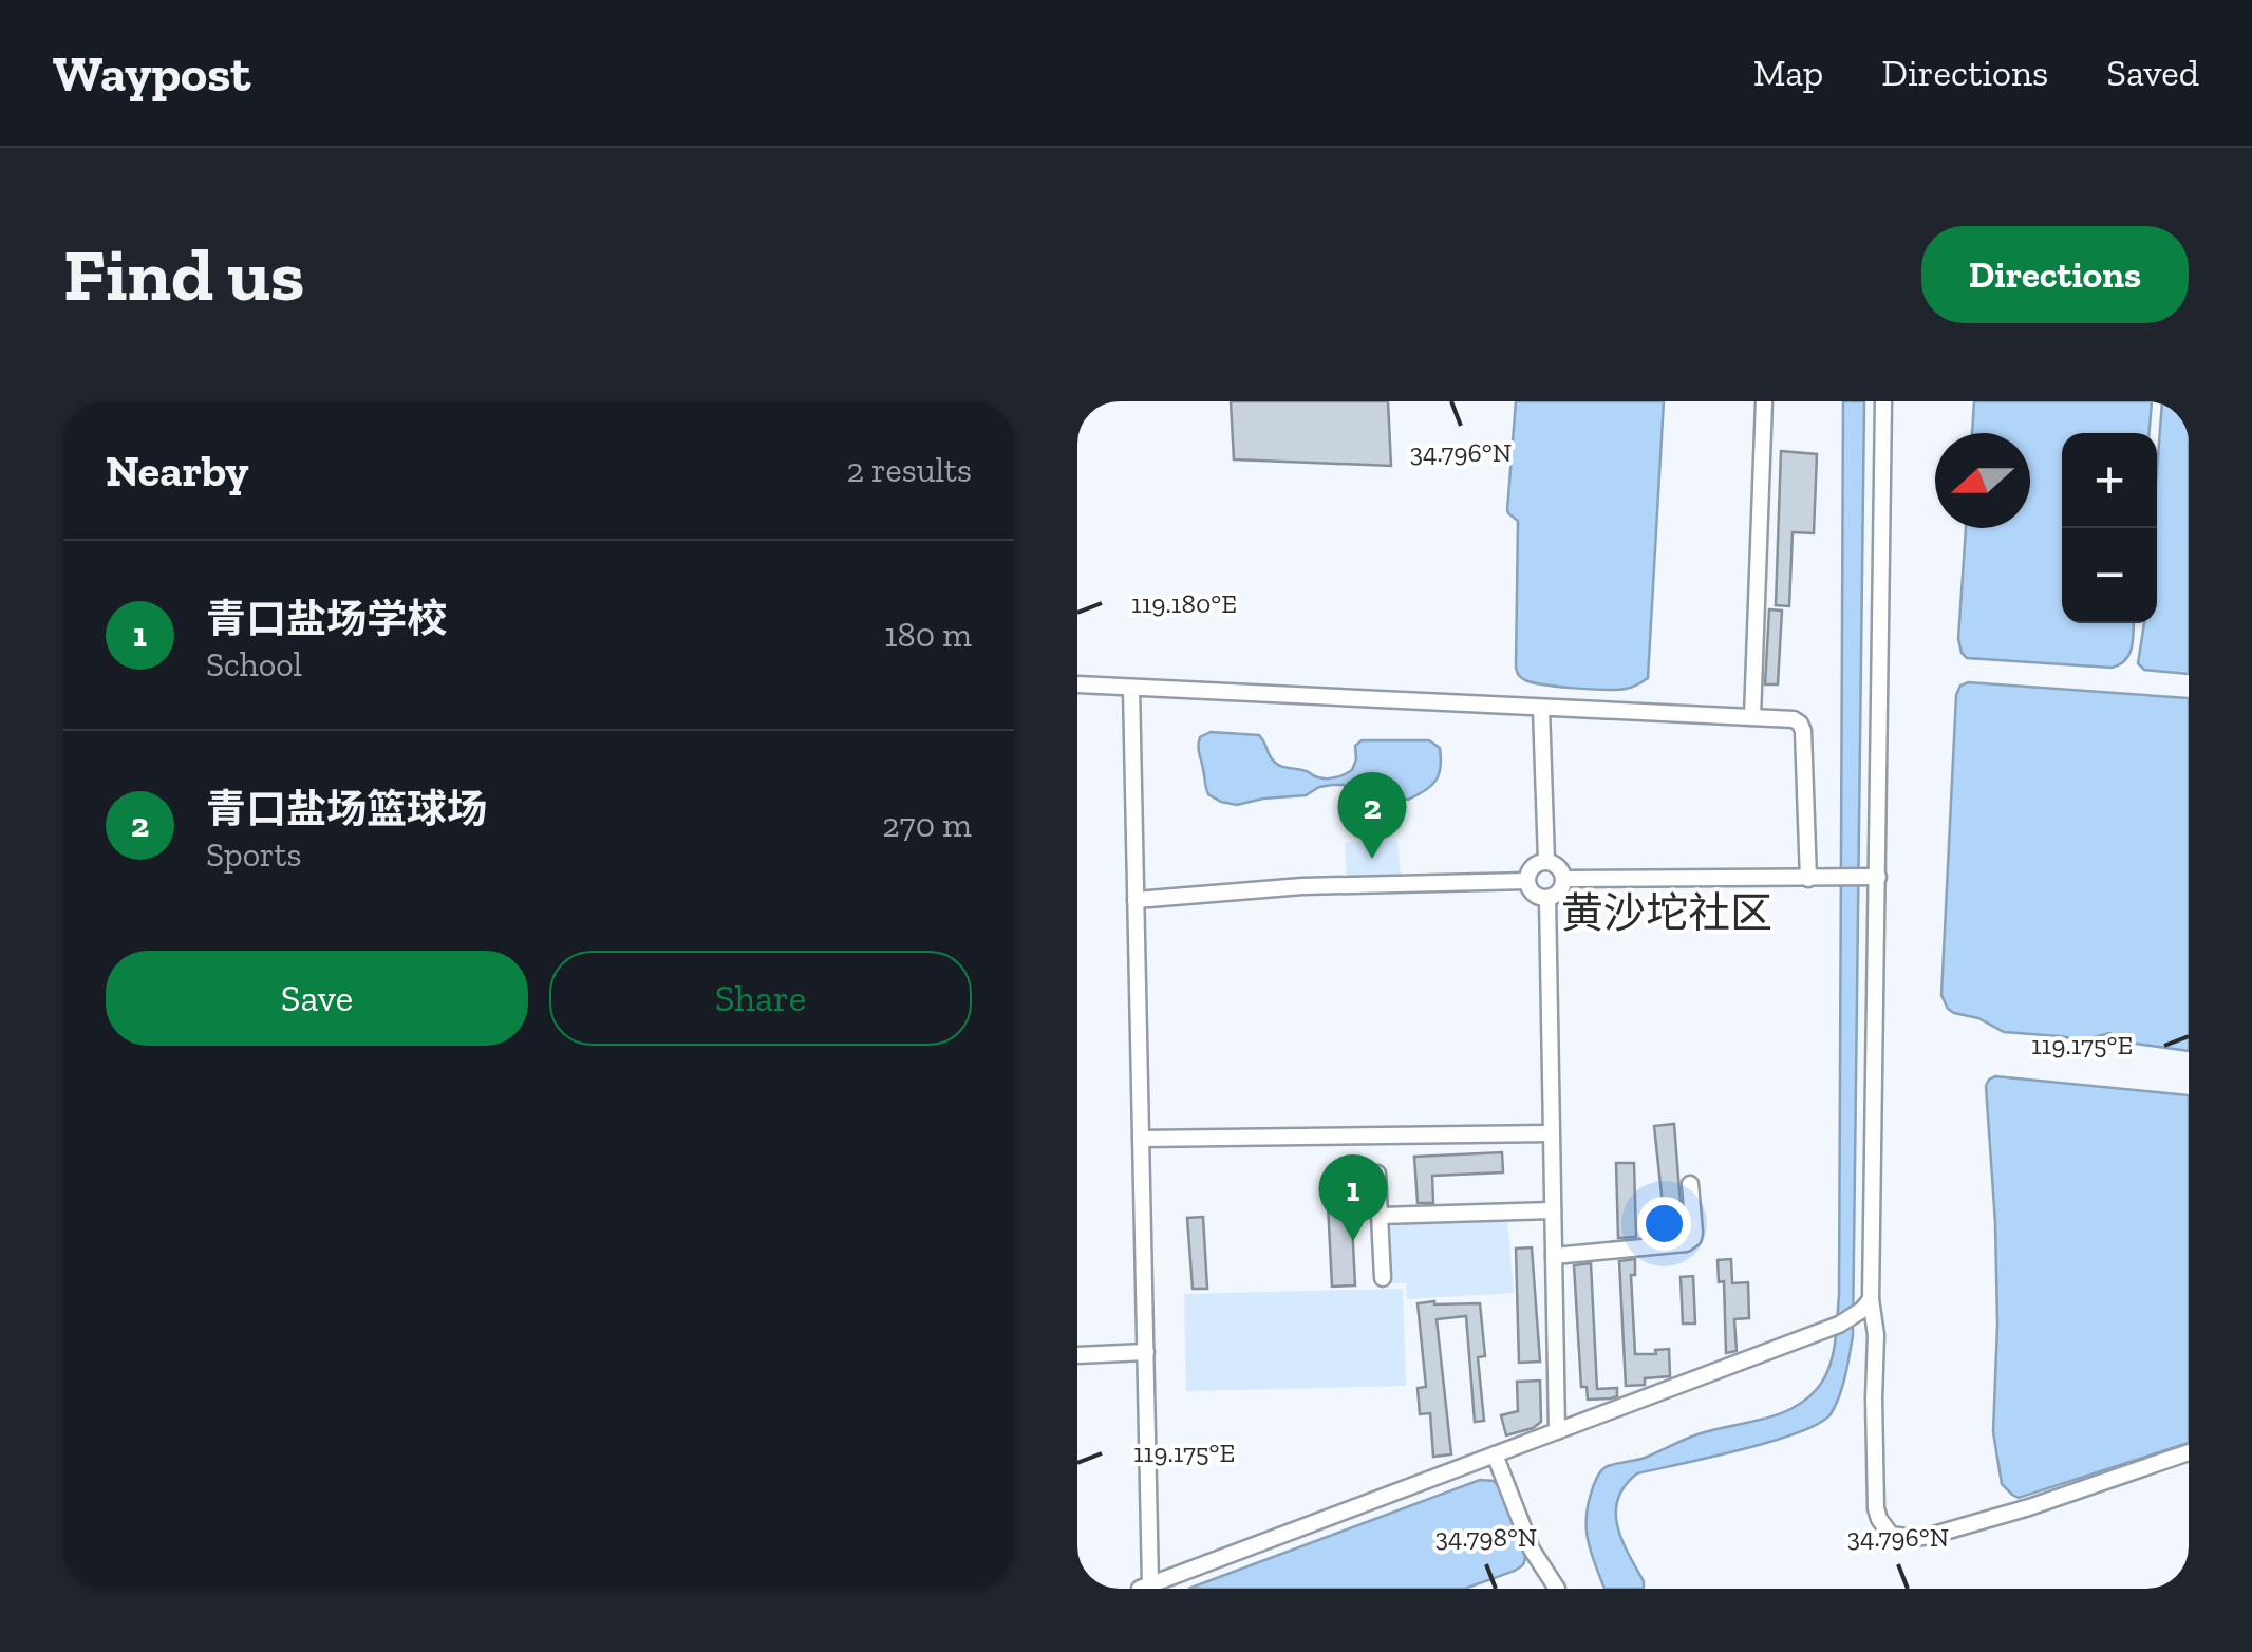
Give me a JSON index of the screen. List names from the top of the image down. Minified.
{"districts":["黄沙坨社区"],"north":"left","page":{"header":"Waypost","nav":["Map","Directions","Saved"],"buttons":["Directions",["Save","Share"]],"title":"Find us","heading":["Nearby","2 results"],"map_buttons":["+","−"],"list":[{"mark":"1","name":"青口盐场学校","note":"School","value":"180 m"},{"mark":"2","name":"青口盐场篮球场","note":"Sports","value":"270 m"}],"pins":["2","1"]},"coordinates":["34.796°N","119.180°E","119.175°E","34.798°N"]}
